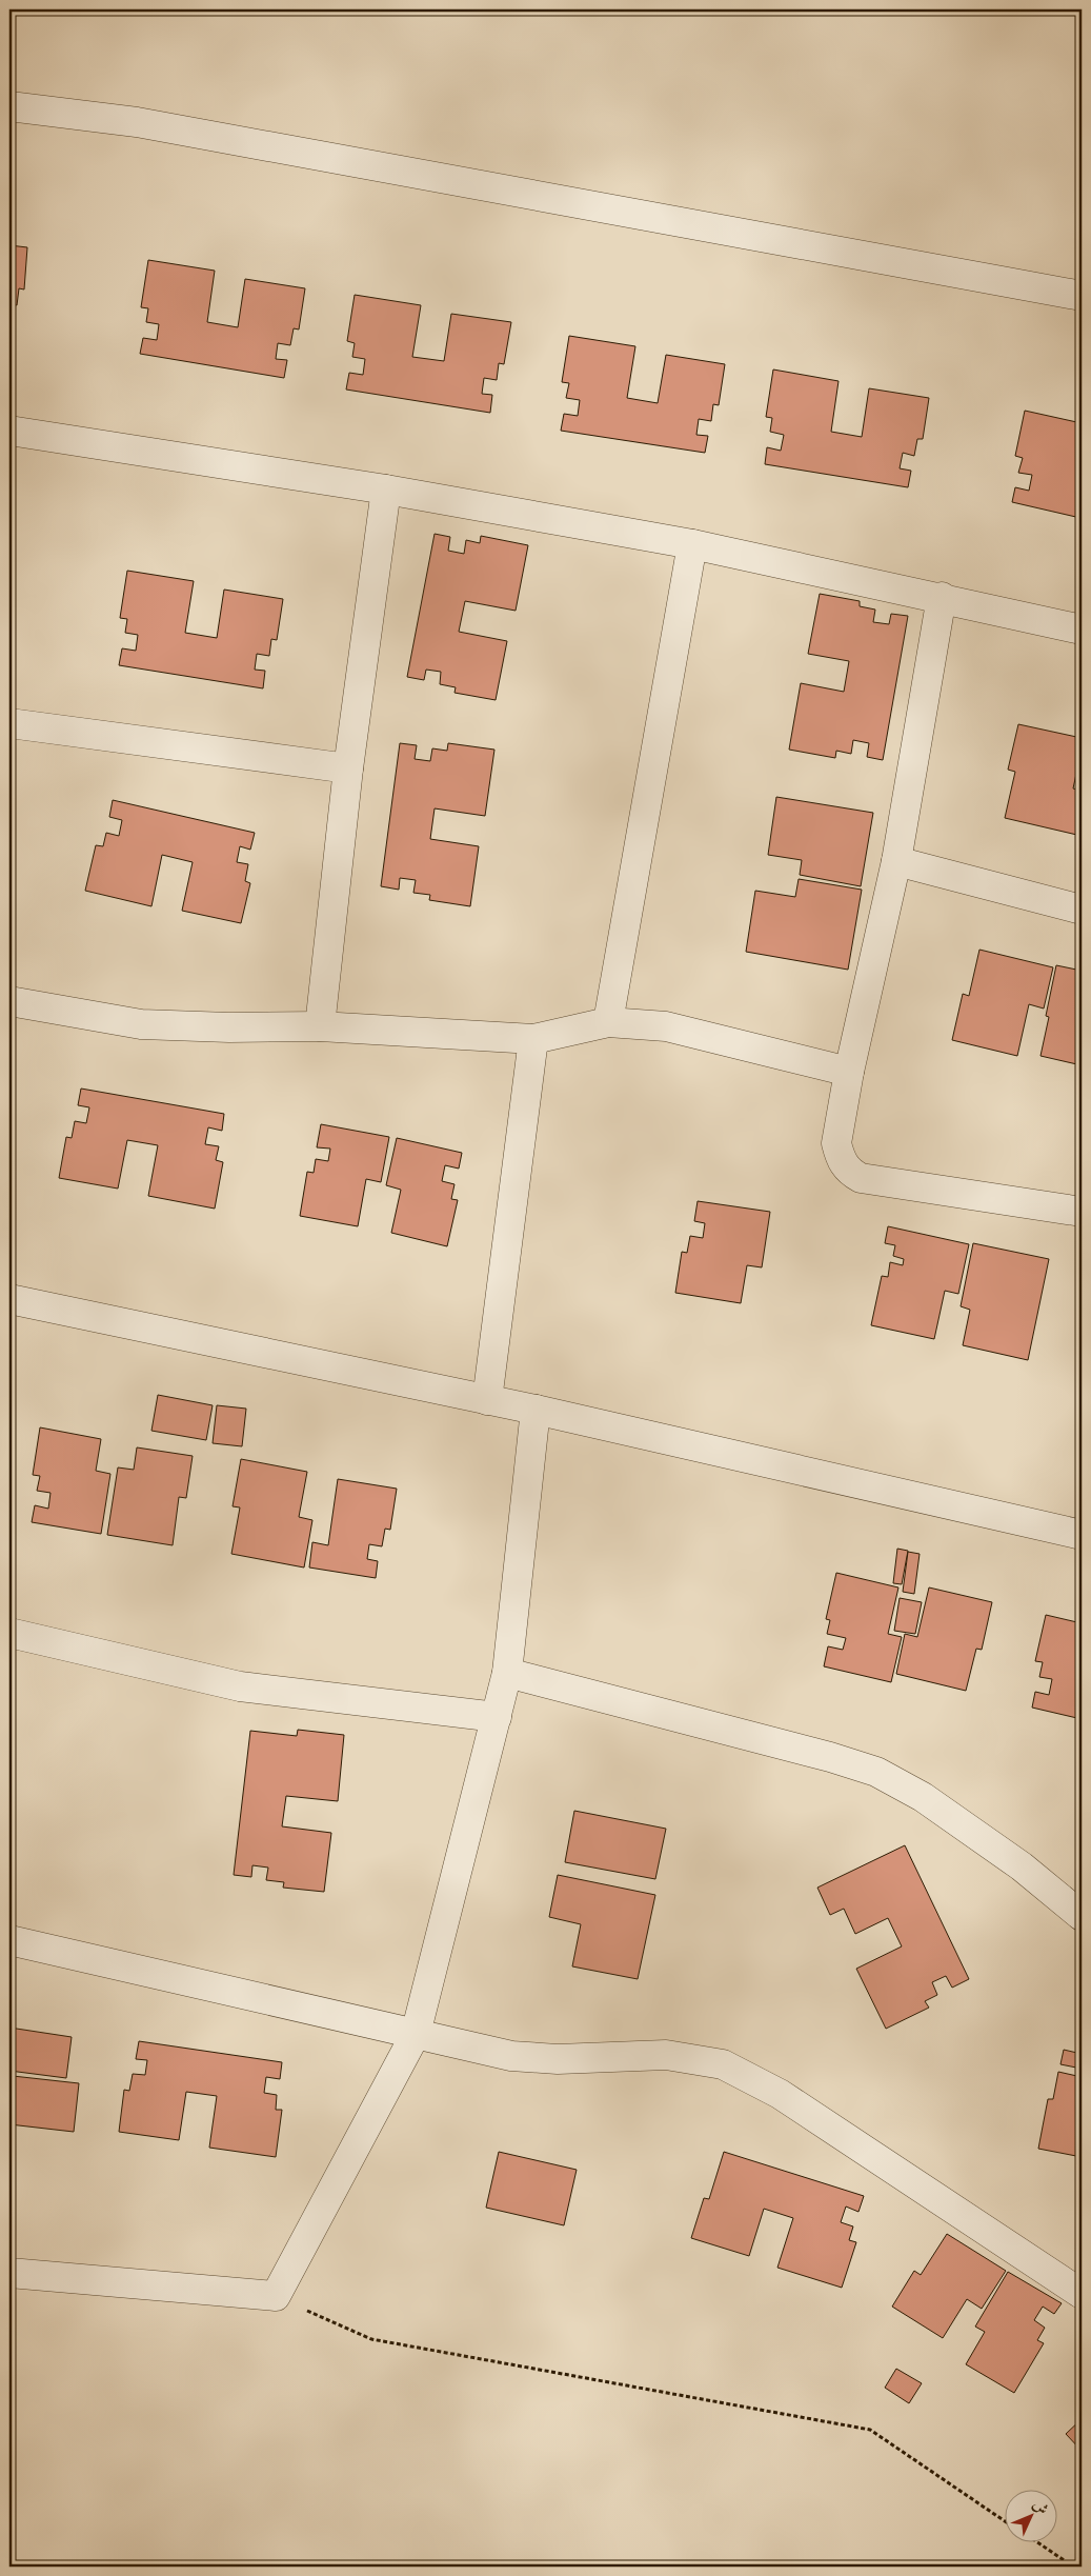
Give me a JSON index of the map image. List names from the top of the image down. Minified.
{"north":"top right"}
